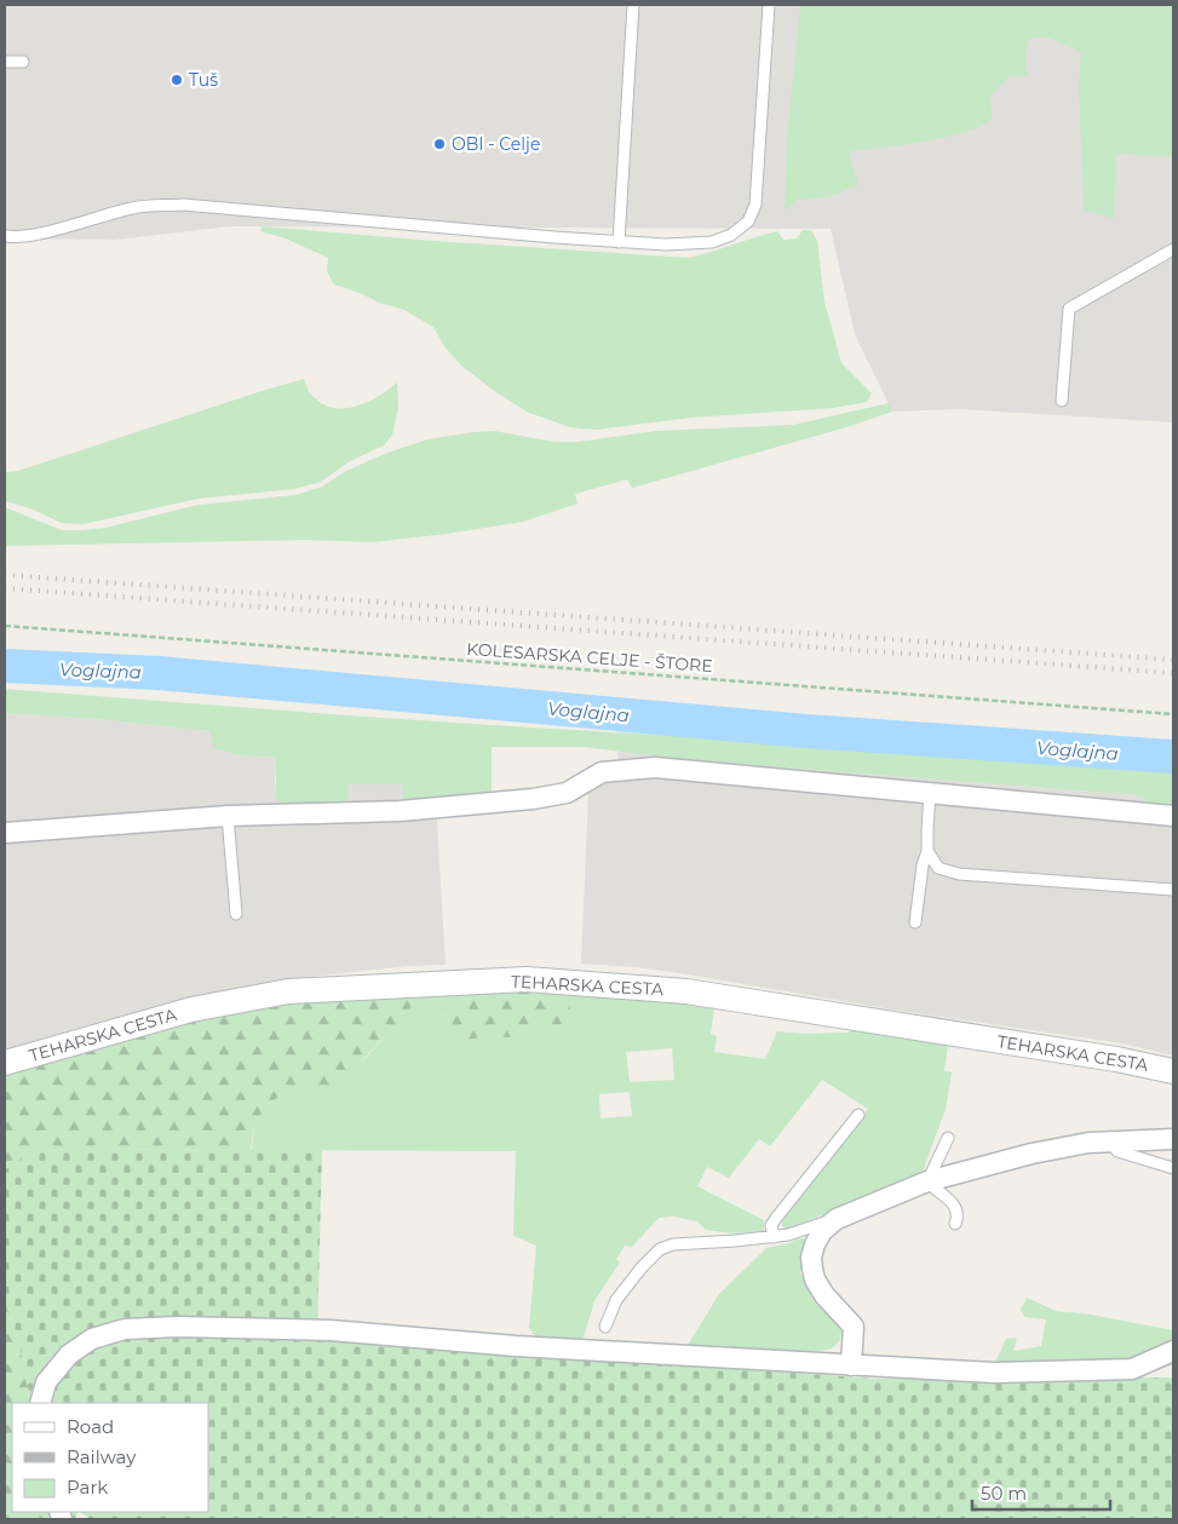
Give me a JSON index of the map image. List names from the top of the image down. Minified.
{"streets":{"street":["TEHARSKA CESTA"],"path":["KOLESARSKA CELJE - ŠTORE"]},"water":["Voglajna"],"places":["Tuš","OBI - Celje"],"legend":["Road","Railway","Park"],"scale_bar":"50 m"}
